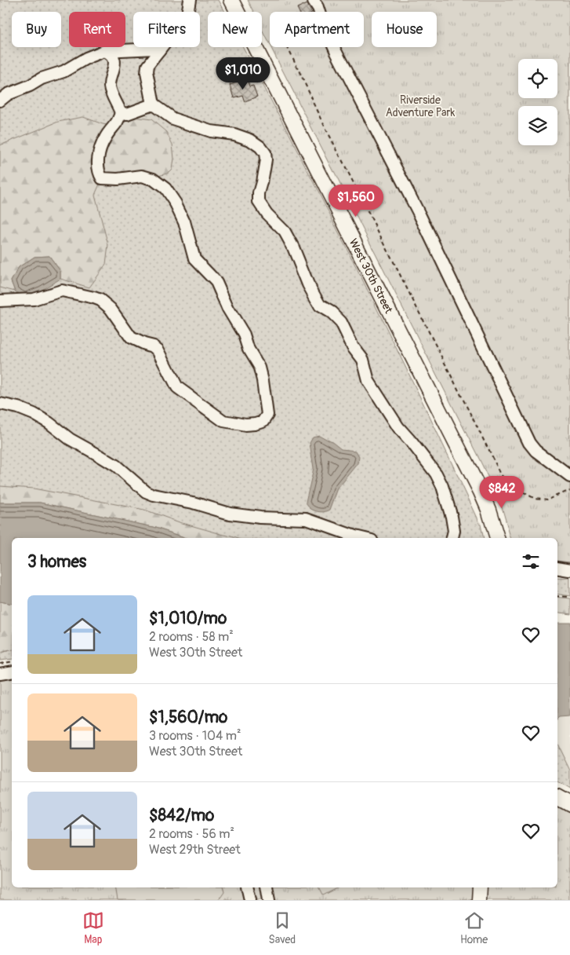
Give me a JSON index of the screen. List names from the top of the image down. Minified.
{"streets":{"main road":["West 30th Street"]},"parks":["Riverside Adventure Park"],"page":{"chip":["Buy","Rent","Filters","New","Apartment","House"],"price":["$1,010","$1,560","$842"],"heading":"3 homes","list":[{"name":"$1,010/mo","note":"2 rooms · 58 m² · West 30th Street"},{"name":"$1,560/mo","note":"3 rooms · 104 m² · West 30th Street"},{"name":"$842/mo","note":"2 rooms · 56 m² · West 29th Street"}],"tabs":["Map","Saved","Home"]}}
